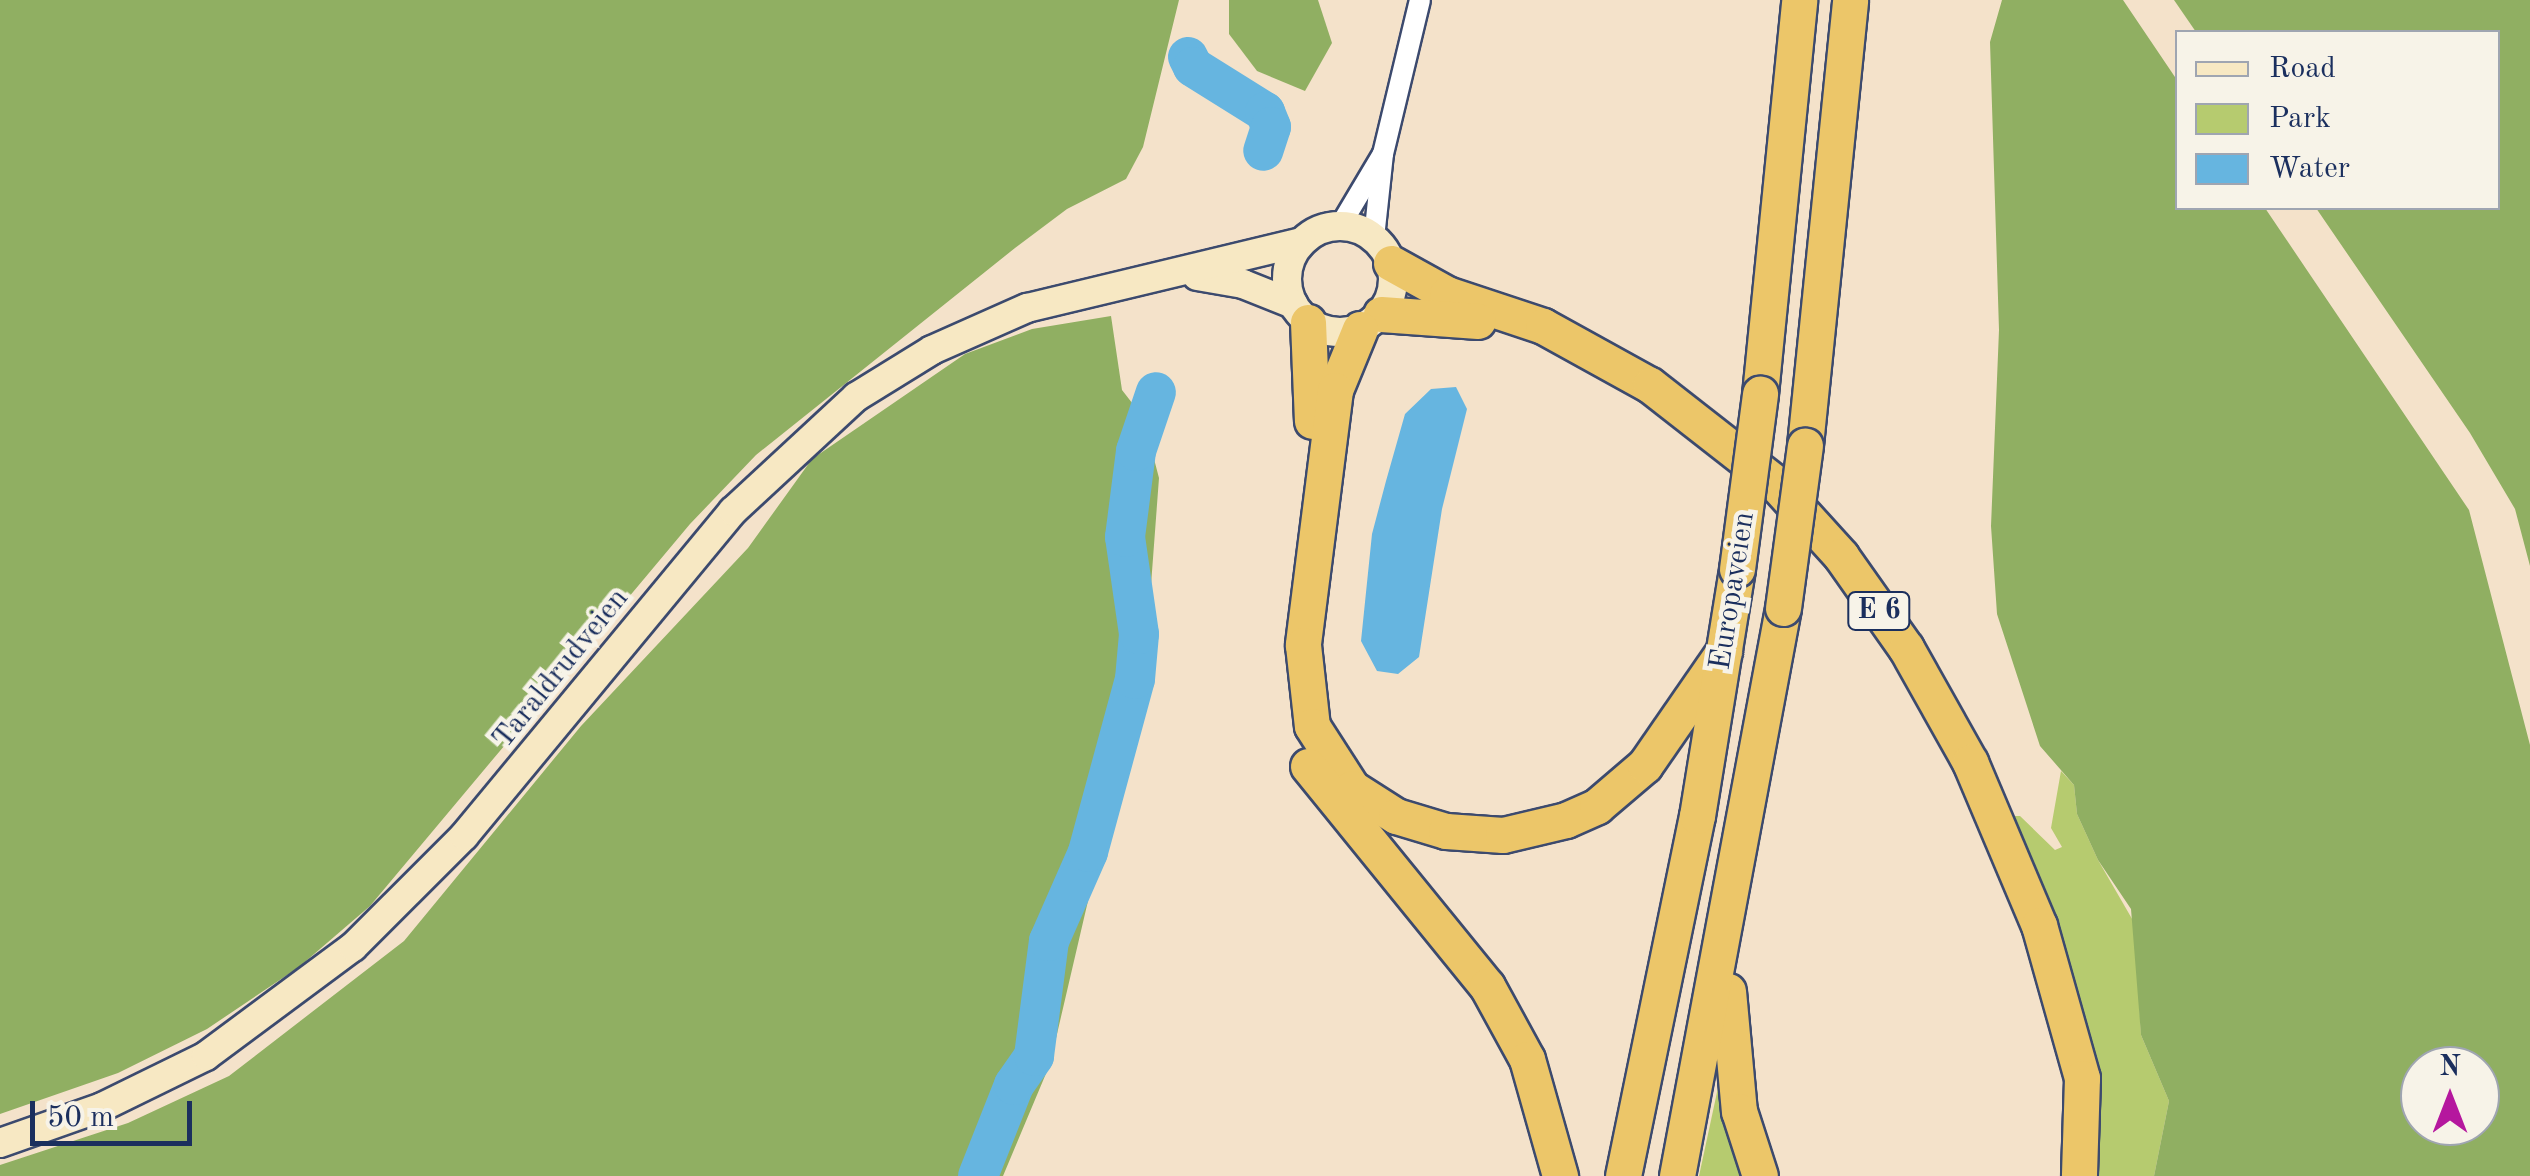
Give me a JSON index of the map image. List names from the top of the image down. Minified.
{"streets":{"highway":["Europaveien","E 6"],"main road":["Taraldrudveien"]},"crossings":[["E 6","Taraldrudveien"]],"legend":["Road","Park","Water"],"scale_bar":"50 m","north":"top"}
